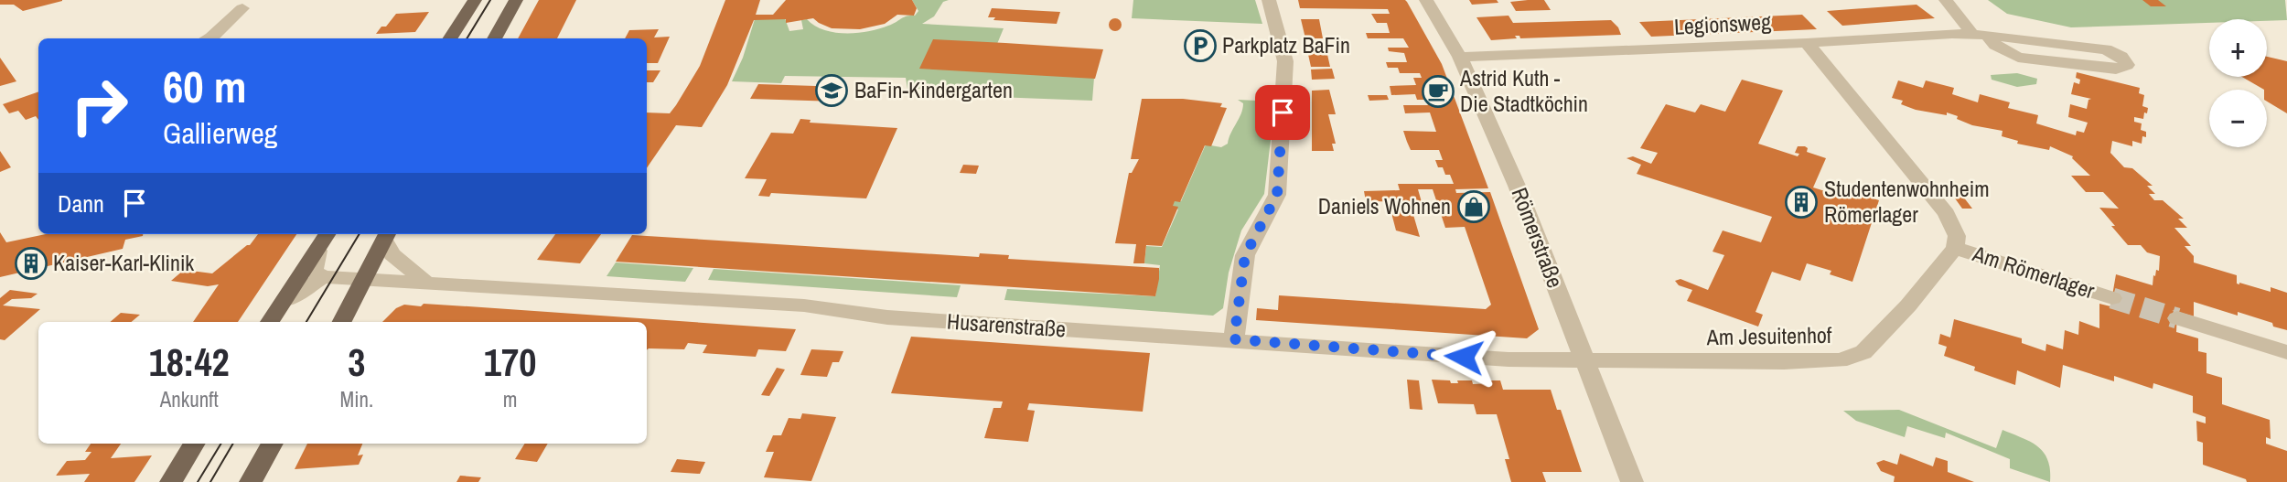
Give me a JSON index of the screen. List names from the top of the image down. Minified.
{"streets":{"street":["Legionsweg","Römerstraße","Am Römerlager","Husarenstraße","Am Jesuitenhof"]},"crossings":[["Legionsweg","Römerstraße"],["Römerstraße","Husarenstraße"],["Römerstraße","Am Jesuitenhof"],["Am Römerlager","Am Jesuitenhof"],["Husarenstraße","Am Jesuitenhof"]],"places":{"parking":["Parkplatz BaFin"],"school or university":["BaFin-Kindergarten"],"cafe":["Astrid Kuth - Die Stadtköchin"],"building":["Studentenwohnheim Römerlager","Kaiser-Karl-Klinik"],"shop":["Daniels Wohnen"]},"page":{"map_buttons":["+","−"],"turn":["60 m","Gallierweg"],"then":"Dann","eta":["18:42","Ankunft","3","Min.","170","m"]}}
